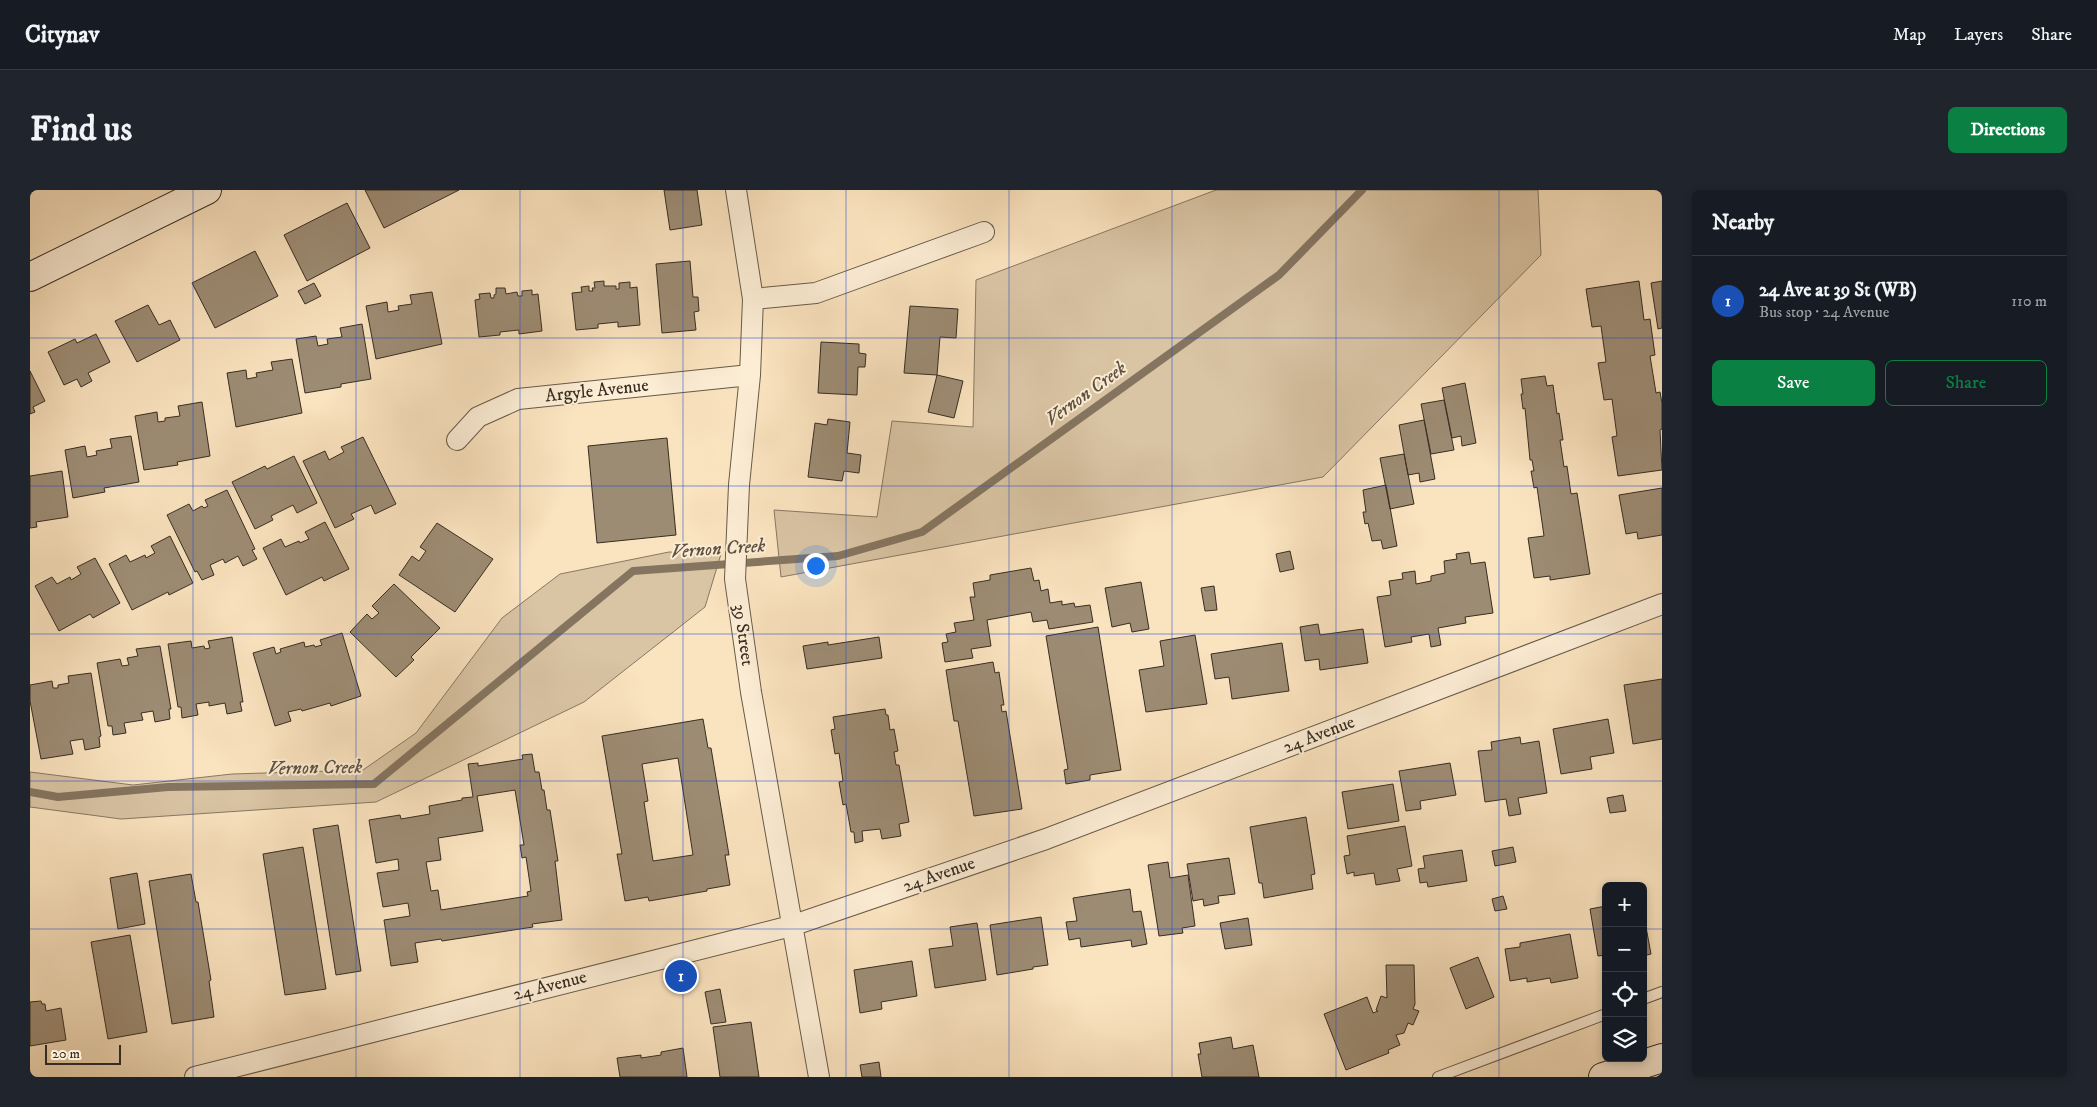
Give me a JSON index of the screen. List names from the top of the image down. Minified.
{"streets":{"street":["Argyle Avenue","39 Street","24 Avenue"]},"crossings":[["Argyle Avenue","39 Street"],["39 Street","24 Avenue"]],"water":["Vernon Creek"],"scale_bar":"20 m","page":{"header":"Citynav","nav":["Map","Layers","Share"],"buttons":["Directions",["Save","Share"]],"title":"Find us","heading":"Nearby","list":[{"mark":"1","name":"24 Ave at 39 St (WB)","note":"Bus stop · 24 Avenue","value":"110 m"}],"map_buttons":["+","−"],"pins":"1","scale":"20 m"}}
